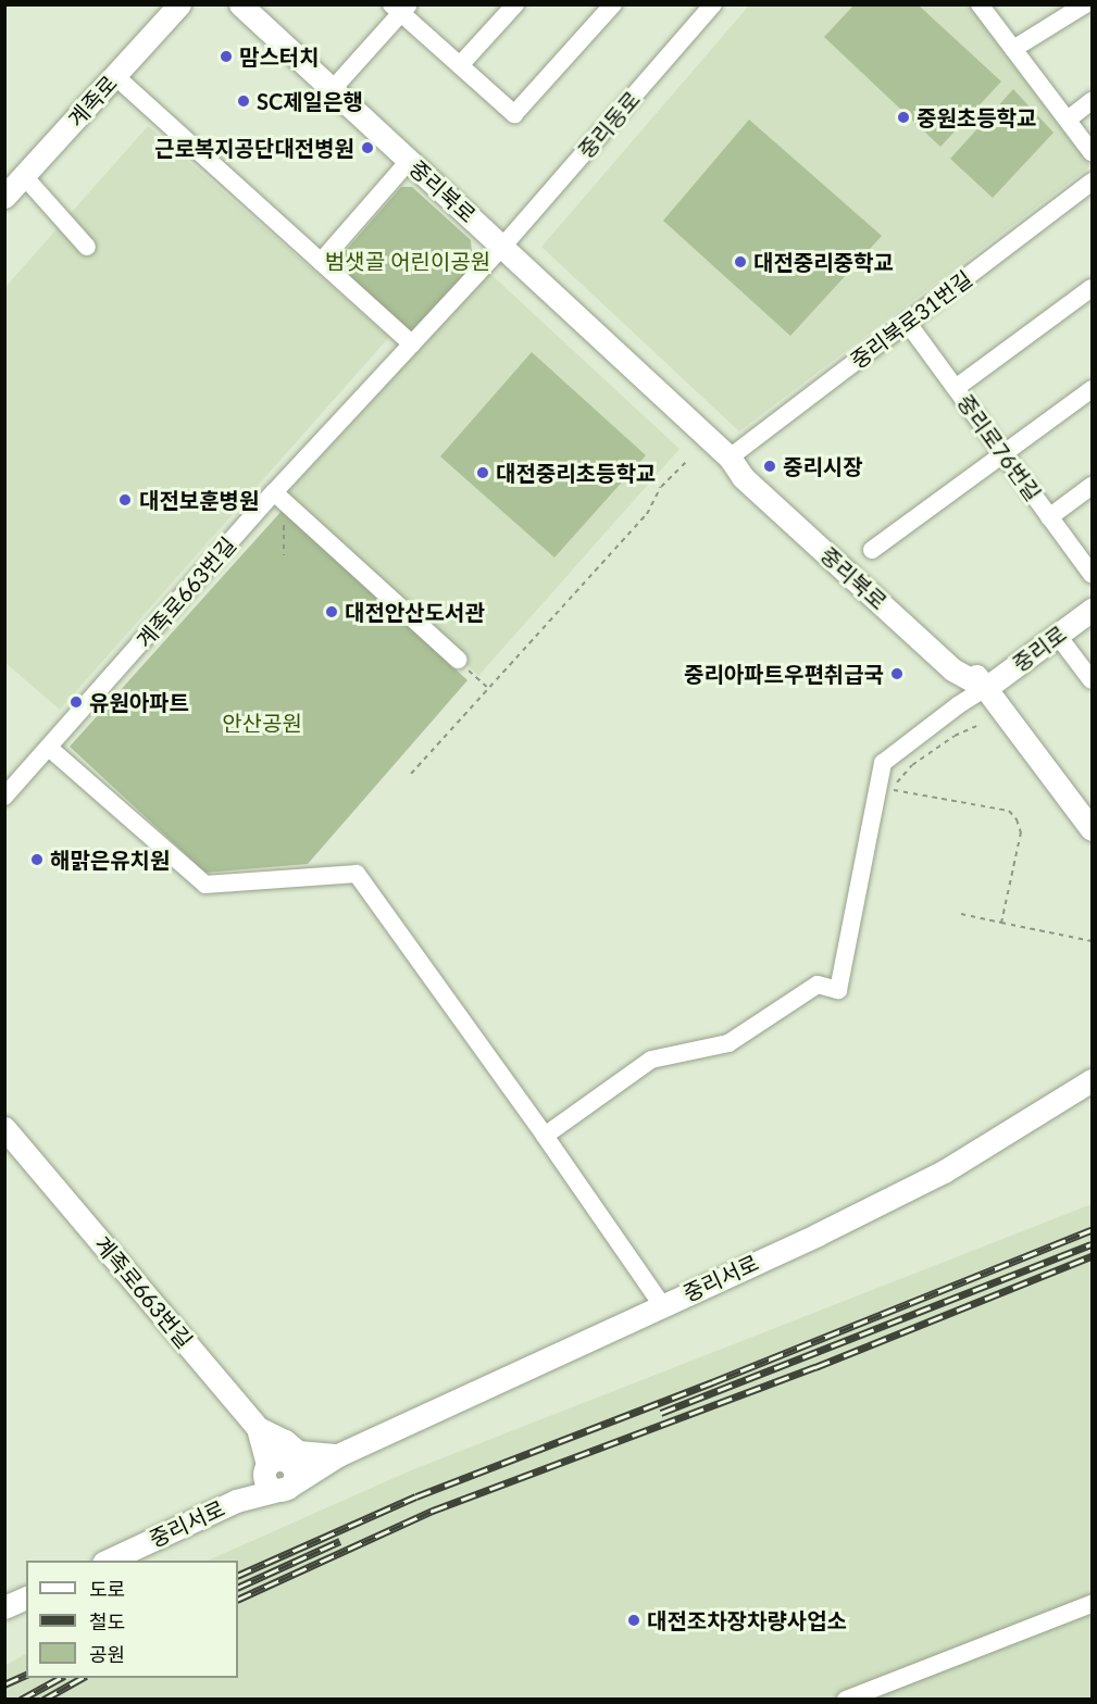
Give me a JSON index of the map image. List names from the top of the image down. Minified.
{"streets":{"main road":["계족로","중리북로","계족로663번길","중리로","중리서로"],"street":["중리동로","중리북로31번길","중리로76번길"]},"crossings":[["중리동로","중리북로"],["중리동로","계족로663번길"],["중리북로","중리북로31번길"],["중리북로","계족로663번길"],["중리북로","중리로"],["중리북로31번길","중리로76번길"]],"parks":["범샛골 어린이공원","안산공원"],"places":["맘스터치","SC제일은행","중원초등학교","근로복지공단대전병원","대전중리중학교","중리시장","대전중리초등학교","대전보훈병원","대전안산도서관","중리아파트우편취급국","유원아파트","해맑은유치원","대전조차장차량사업소"],"legend":["도로","철도","공원"]}
